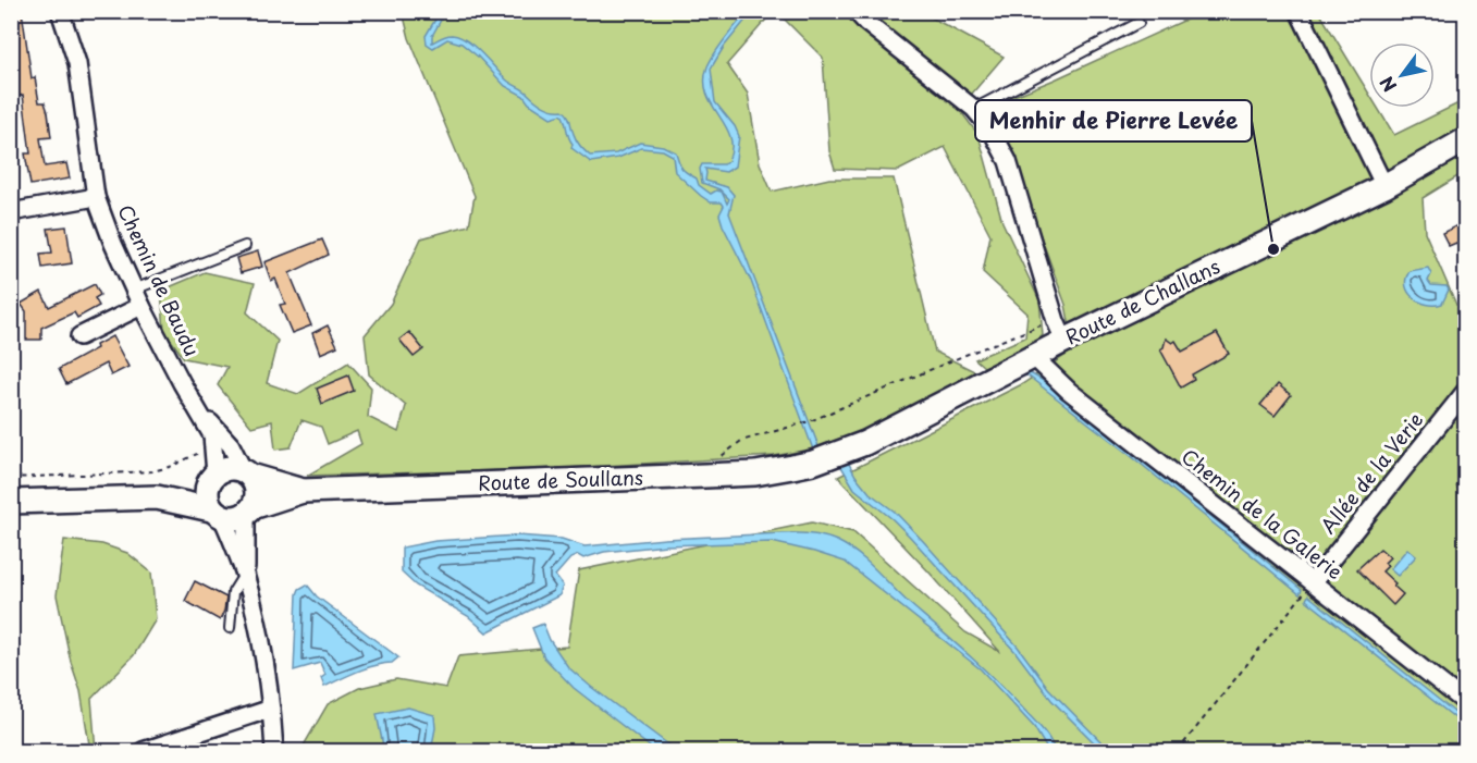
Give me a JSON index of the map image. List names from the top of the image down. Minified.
{"streets":{"main road":["Route de Challans","Route de Soullans"],"street":["Chemin de Baudu","Allée de la Verie","Chemin de la Galerie"]},"crossings":[["Chemin de Baudu","Route de Soullans"],["Route de Challans","Route de Soullans"],["Route de Challans","Chemin de la Galerie"],["Allée de la Verie","Chemin de la Galerie"]],"places":["Menhir de Pierre Levée"],"north":"bottom left"}
